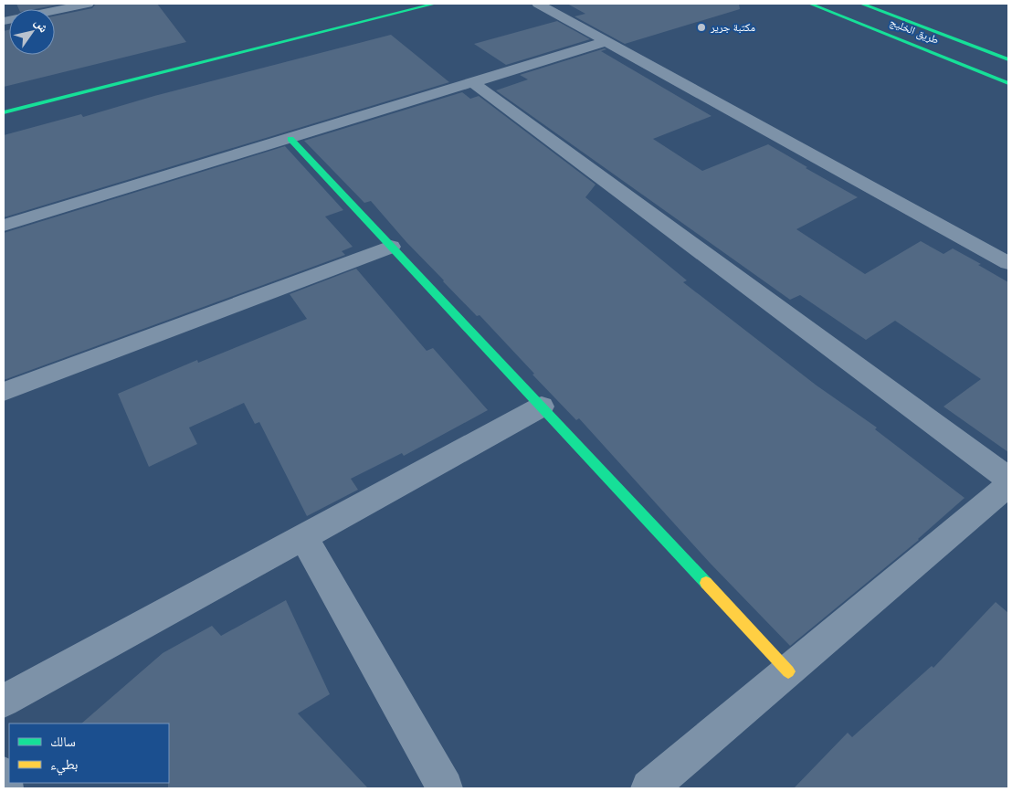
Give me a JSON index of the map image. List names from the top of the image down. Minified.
{"streets":{"street":["طريق الخليج"]},"places":["مكتبة جرير"],"legend":["سالك","بطيء"],"north":"top right"}
